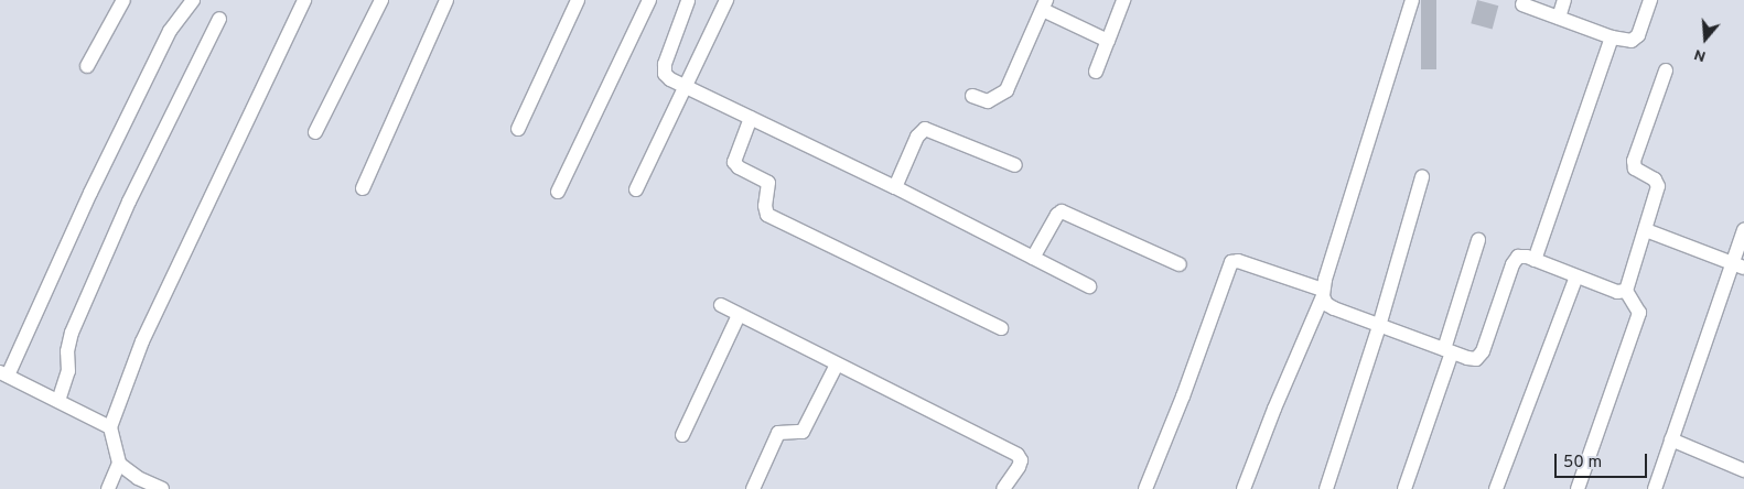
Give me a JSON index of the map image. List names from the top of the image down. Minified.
{"scale_bar":"50 m","north":"bottom"}
